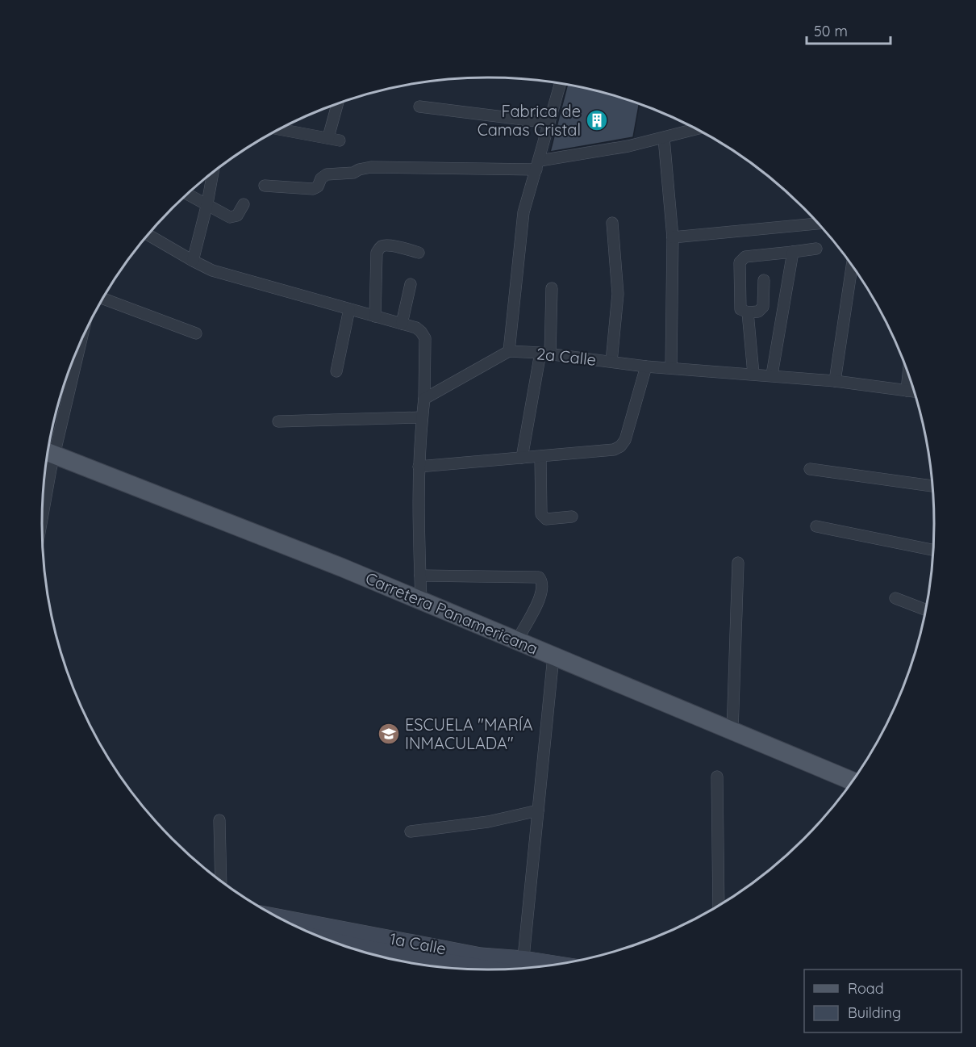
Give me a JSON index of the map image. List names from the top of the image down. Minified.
{"streets":{"main road":["Carretera Panamericana"],"street":["2a Calle","1a Calle"]},"places":{"building":["Fabrica de Camas Cristal"],"school or university":["ESCUELA \"MARÍA INMACULADA\""]},"legend":["Road","Building"],"scale_bar":"50 m"}
